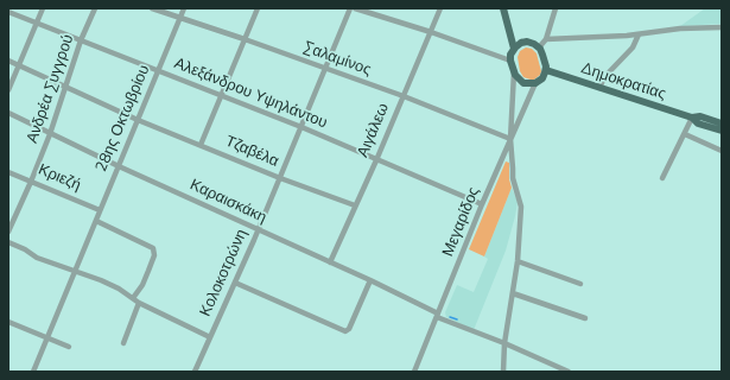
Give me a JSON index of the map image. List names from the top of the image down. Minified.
{"streets":{"main road":["Δημοκρατίας"],"street":["Σαλαμίνος","Ανδρέα Συγγρού","Αλεξάνδρου Υψηλάντου","28ης Οκτωβρίου","Αιγάλεω","Τζαβέλα","Κριεζή","Καραισκάκη","Μεγαρίδος","Κολοκοτρώνη"]},"crossings":[["Σαλαμίνος","28ης Οκτωβρίου"],["Σαλαμίνος","Αιγάλεω"],["Σαλαμίνος","Μεγαρίδος"],["Σαλαμίνος","Κολοκοτρώνη"],["Δημοκρατίας","Μεγαρίδος"],["Ανδρέα Συγγρού","Αλεξάνδρου Υψηλάντου"],["Ανδρέα Συγγρού","Τζαβέλα"],["Ανδρέα Συγγρού","Κριεζή"],["Ανδρέα Συγγρού","Καραισκάκη"],["Αλεξάνδρου Υψηλάντου","28ης Οκτωβρίου"],["Αλεξάνδρου Υψηλάντου","Αιγάλεω"],["Αλεξάνδρου Υψηλάντου","Μεγαρίδος"],["Αλεξάνδρου Υψηλάντου","Κολοκοτρώνη"],["28ης Οκτωβρίου","Τζαβέλα"],["28ης Οκτωβρίου","Κριεζή"],["28ης Οκτωβρίου","Καραισκάκη"],["Αιγάλεω","Τζαβέλα"],["Αιγάλεω","Καραισκάκη"],["Τζαβέλα","Κολοκοτρώνη"],["Καραισκάκη","Μεγαρίδος"],["Καραισκάκη","Κολοκοτρώνη"]]}
